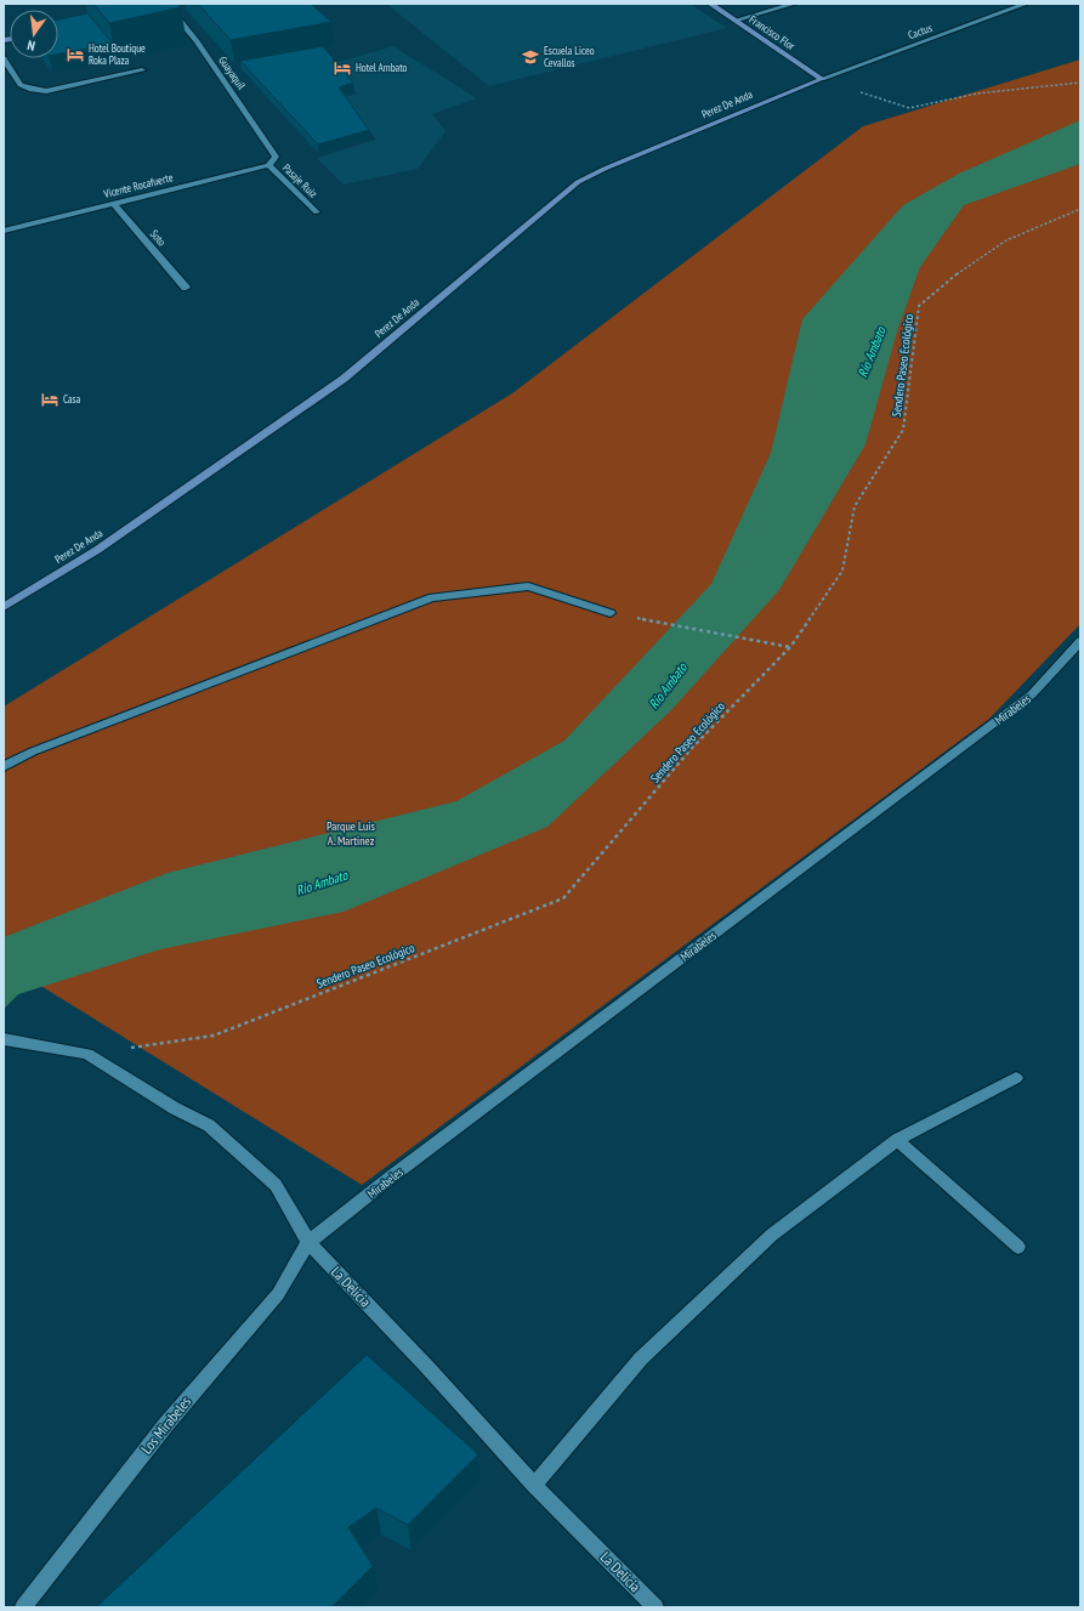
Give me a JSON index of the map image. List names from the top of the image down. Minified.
{"streets":{"main road":["Francisco Flor","Perez De Anda"],"street":["Cactus","Guayaquil","Pasaje Ruiz","Vicente Rocafuerte","Soto","Mirabeles","La Delicia","Los Mirabeles"],"path":["Sendero Paseo Ecológico"]},"crossings":[["Cactus","Francisco Flor"],["Cactus","Perez De Anda"],["Francisco Flor","Perez De Anda"],["Guayaquil","Pasaje Ruiz"],["Guayaquil","Vicente Rocafuerte"],["Pasaje Ruiz","Vicente Rocafuerte"],["Vicente Rocafuerte","Soto"],["Sendero Paseo Ecológico","La Delicia"],["Mirabeles","La Delicia"],["Mirabeles","Los Mirabeles"],["La Delicia","Los Mirabeles"]],"water":["Río Ambato"],"parks":["Parque Luis A. Martinez"],"places":{"hotel":["Hotel Boutique Roka Plaza","Hotel Ambato","Casa"],"school or university":["Escuela Liceo Cevallos"]},"north":"bottom"}
